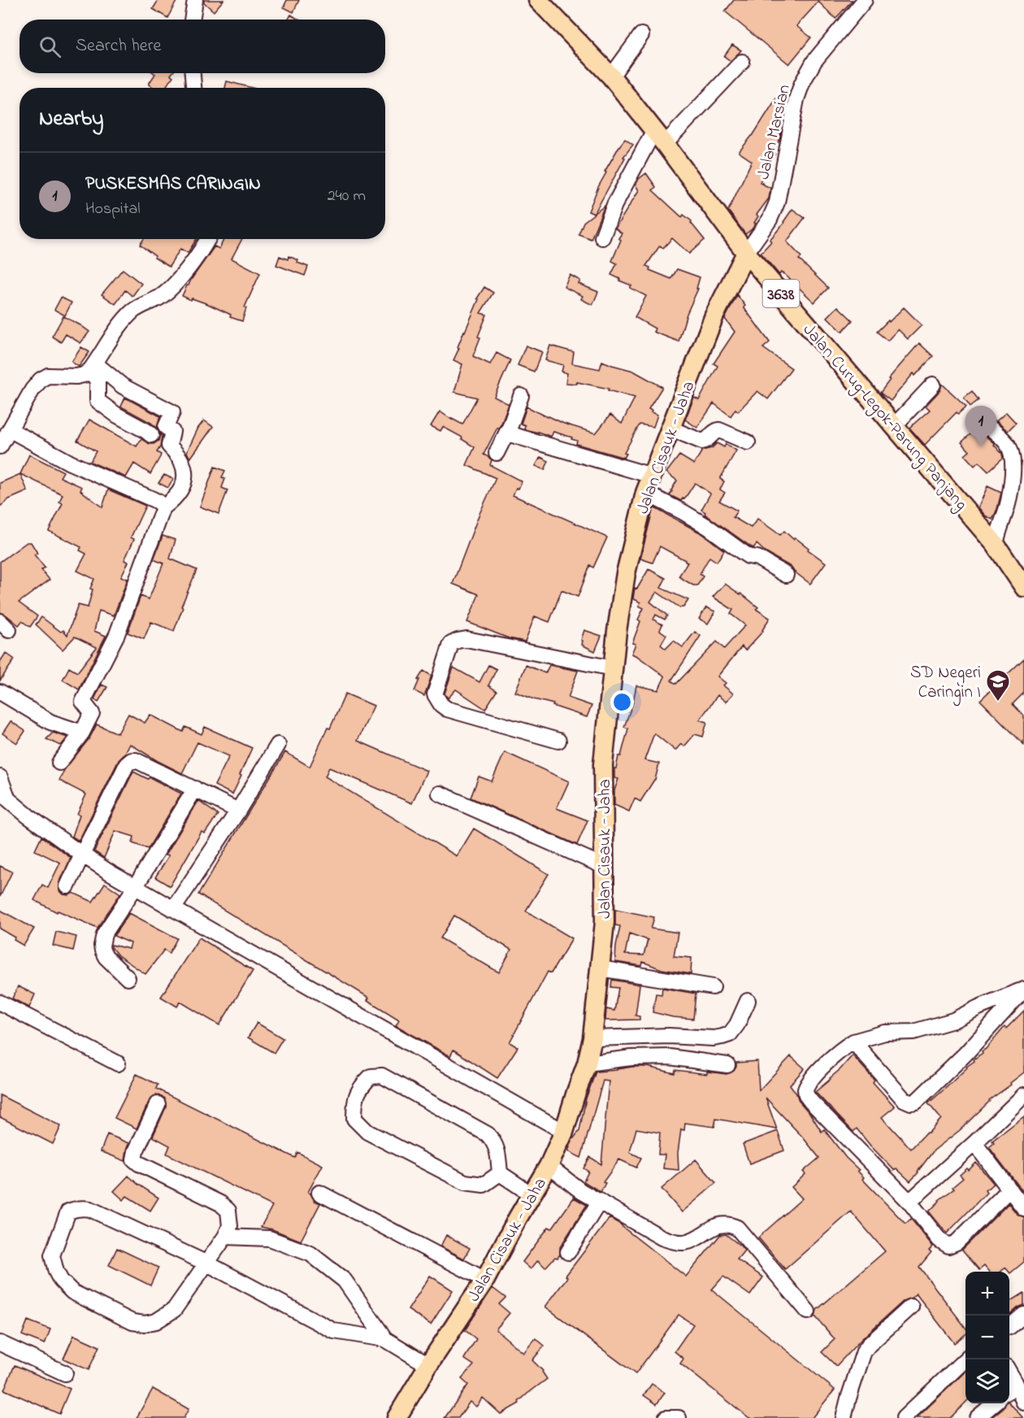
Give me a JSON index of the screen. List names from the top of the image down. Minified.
{"streets":{"main road":["3638","Jalan Curug–Legok–Parung Panjang","Jalan Cisauk - Jaha"],"street":["Jalan Marsian"]},"crossings":[["Jalan Marsian","Jalan Curug–Legok–Parung Panjang"],["Jalan Marsian","Jalan Cisauk - Jaha"],["Jalan Curug–Legok–Parung Panjang","Jalan Cisauk - Jaha"]],"places":{"school or university":["SD Negeri Caringin I"]},"page":{"search":"Search here","heading":"Nearby","list":[{"mark":"1","name":"PUSKESMAS CARINGIN","note":"Hospital","value":"240 m"}],"pins":"1","map_buttons":["+","−"]}}
